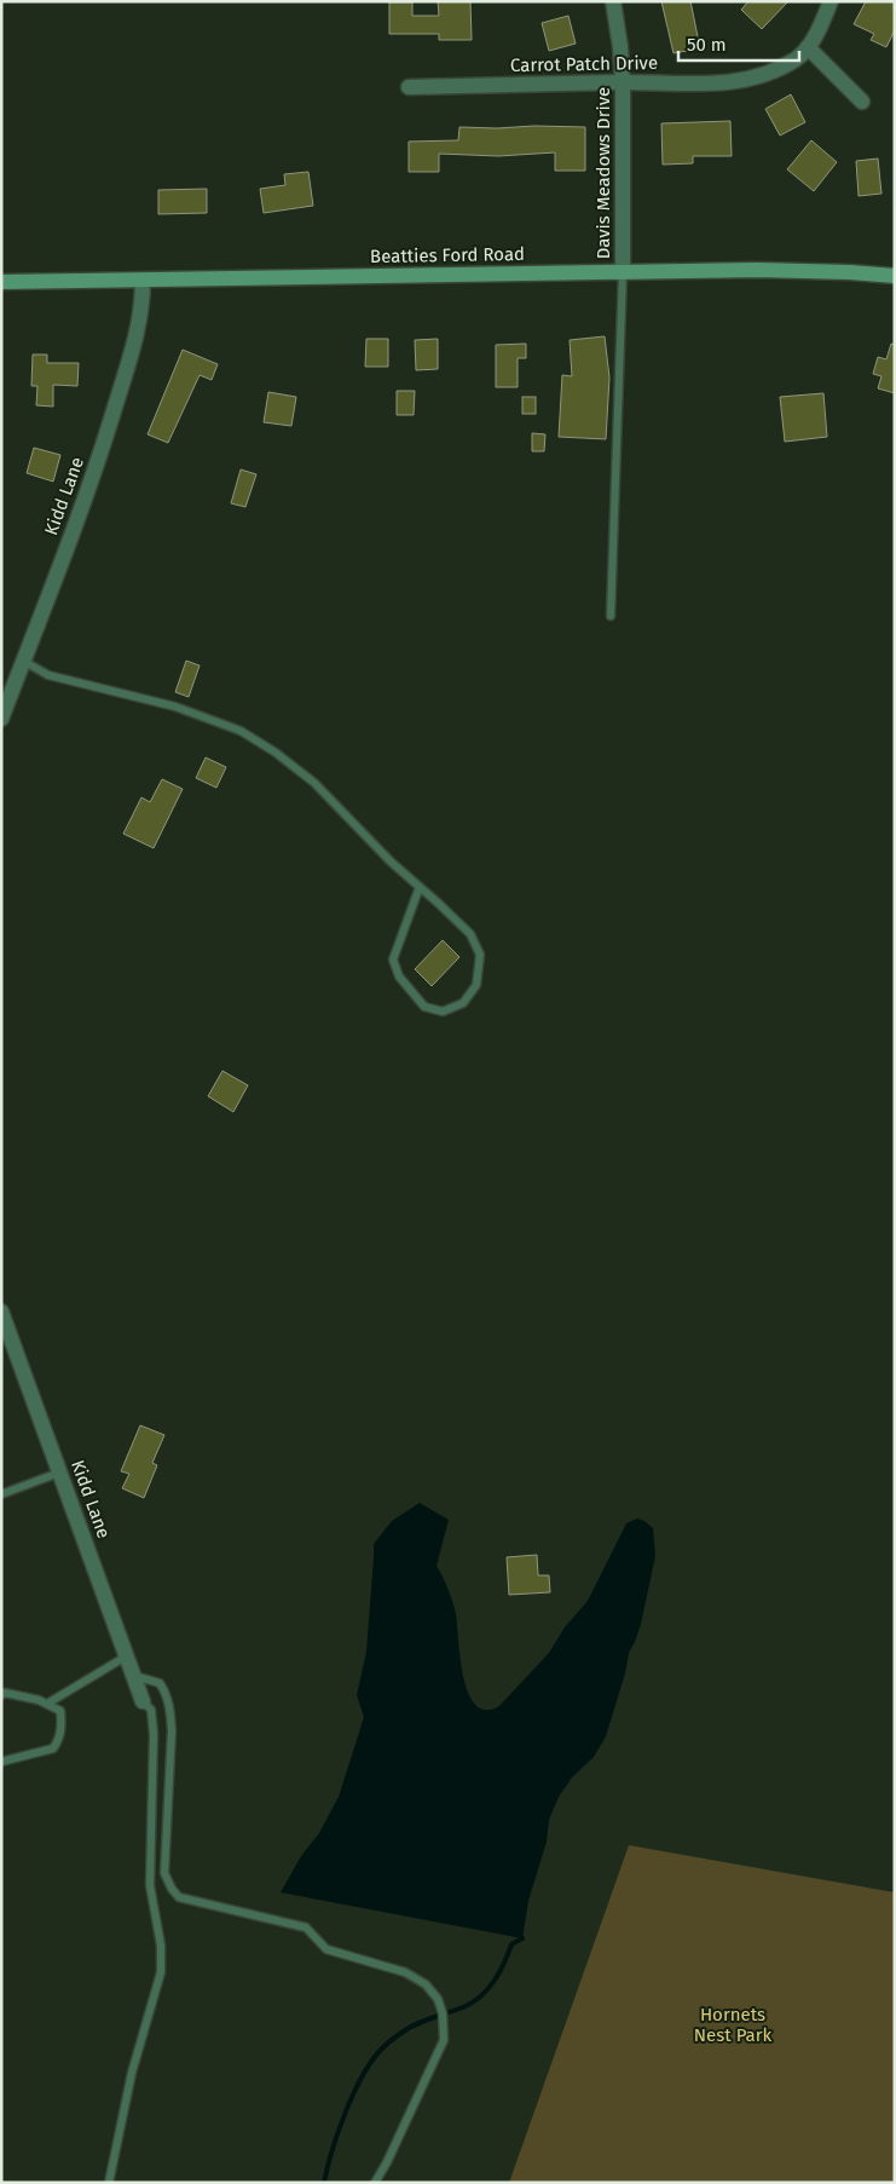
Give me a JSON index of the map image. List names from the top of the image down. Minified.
{"streets":{"main road":["Beatties Ford Road"],"street":["Carrot Patch Drive","Davis Meadows Drive","Kidd Lane"]},"crossings":[["Carrot Patch Drive","Davis Meadows Drive"],["Davis Meadows Drive","Beatties Ford Road"],["Beatties Ford Road","Kidd Lane"]],"parks":["Hornets Nest Park"],"scale_bar":"50 m"}
